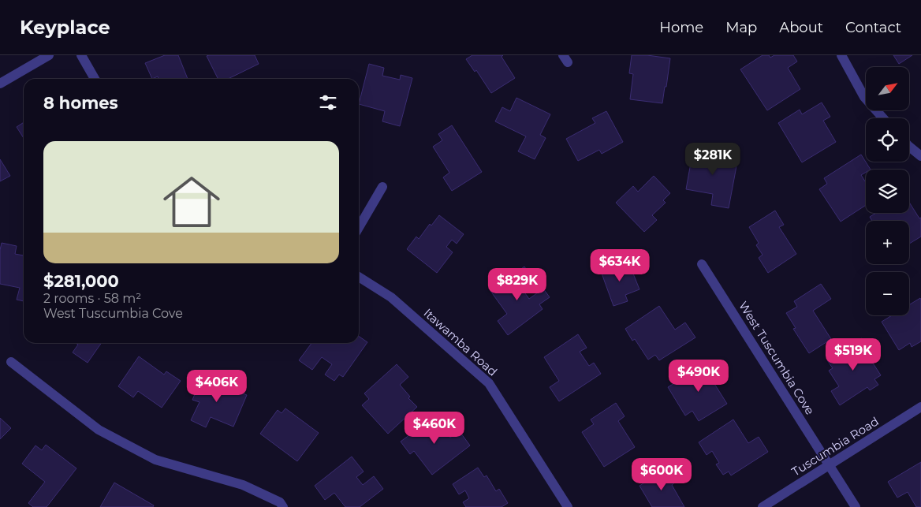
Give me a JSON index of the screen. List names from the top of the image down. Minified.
{"streets":{"street":["Itawamba Road","West Tuscumbia Cove","Tuscumbia Road"]},"crossings":[["West Tuscumbia Cove","Tuscumbia Road"]],"north":"top right","page":{"header":"Keyplace","nav":["Home","Map","About","Contact"],"map_buttons":["+","−"],"heading":"8 homes","list":[{"name":"$281,000","note":"2 rooms · 58 m² · West Tuscumbia Cove"}],"price":["$281K","$634K","$829K","$519K","$490K","$406K","$460K","$600K"]}}
